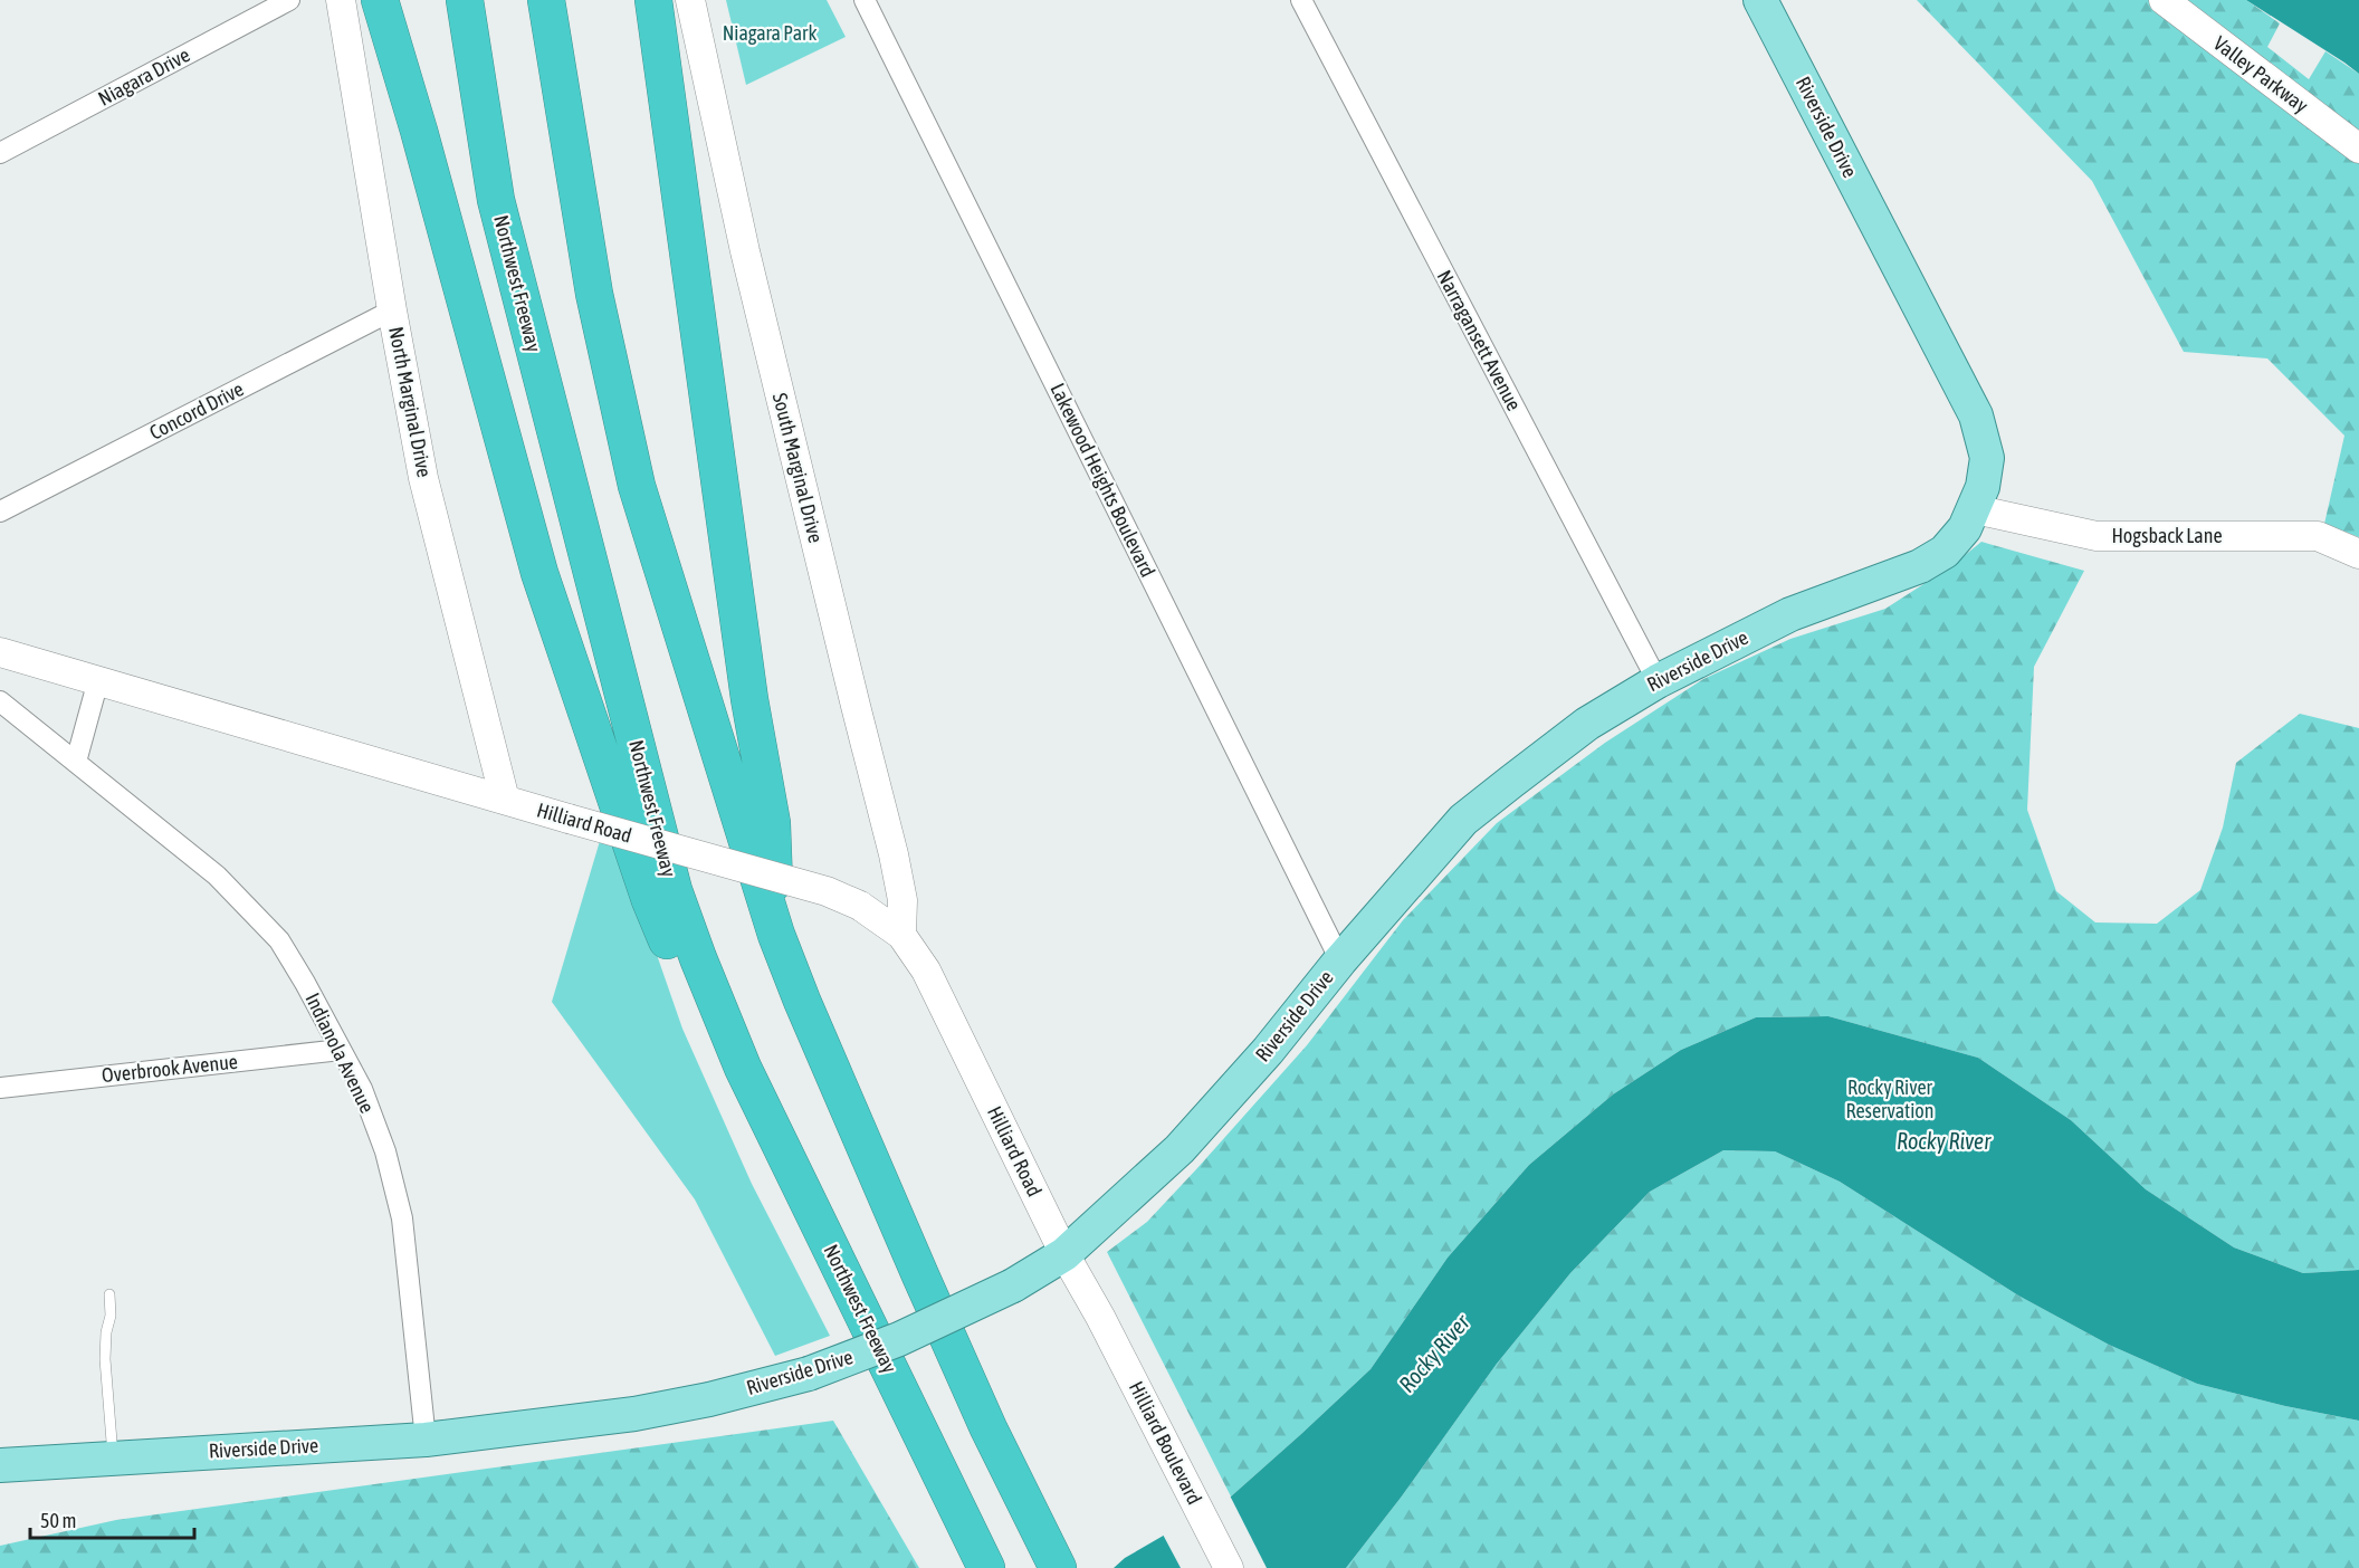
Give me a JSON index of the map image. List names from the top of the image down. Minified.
{"streets":{"highway":["Northwest Freeway"],"main road":["Valley Parkway","Riverside Drive","North Marginal Drive","South Marginal Drive","Hogsback Lane","Hilliard Road","Hilliard Boulevard"],"street":["Niagara Drive","Narragansett Avenue","Concord Drive","Lakewood Heights Boulevard","Indianola Avenue","Overbrook Avenue"]},"crossings":[["Riverside Drive","Narragansett Avenue"],["Riverside Drive","Lakewood Heights Boulevard"],["Riverside Drive","Hogsback Lane"],["Riverside Drive","Hilliard Road"],["Riverside Drive","Indianola Avenue"],["North Marginal Drive","Concord Drive"],["North Marginal Drive","Hilliard Road"],["South Marginal Drive","Hilliard Road"],["Hilliard Road","Hilliard Boulevard"],["Indianola Avenue","Overbrook Avenue"]],"water":["Rocky River"],"parks":["Niagara Park","Rocky River Reservation"],"scale_bar":"50 m"}
